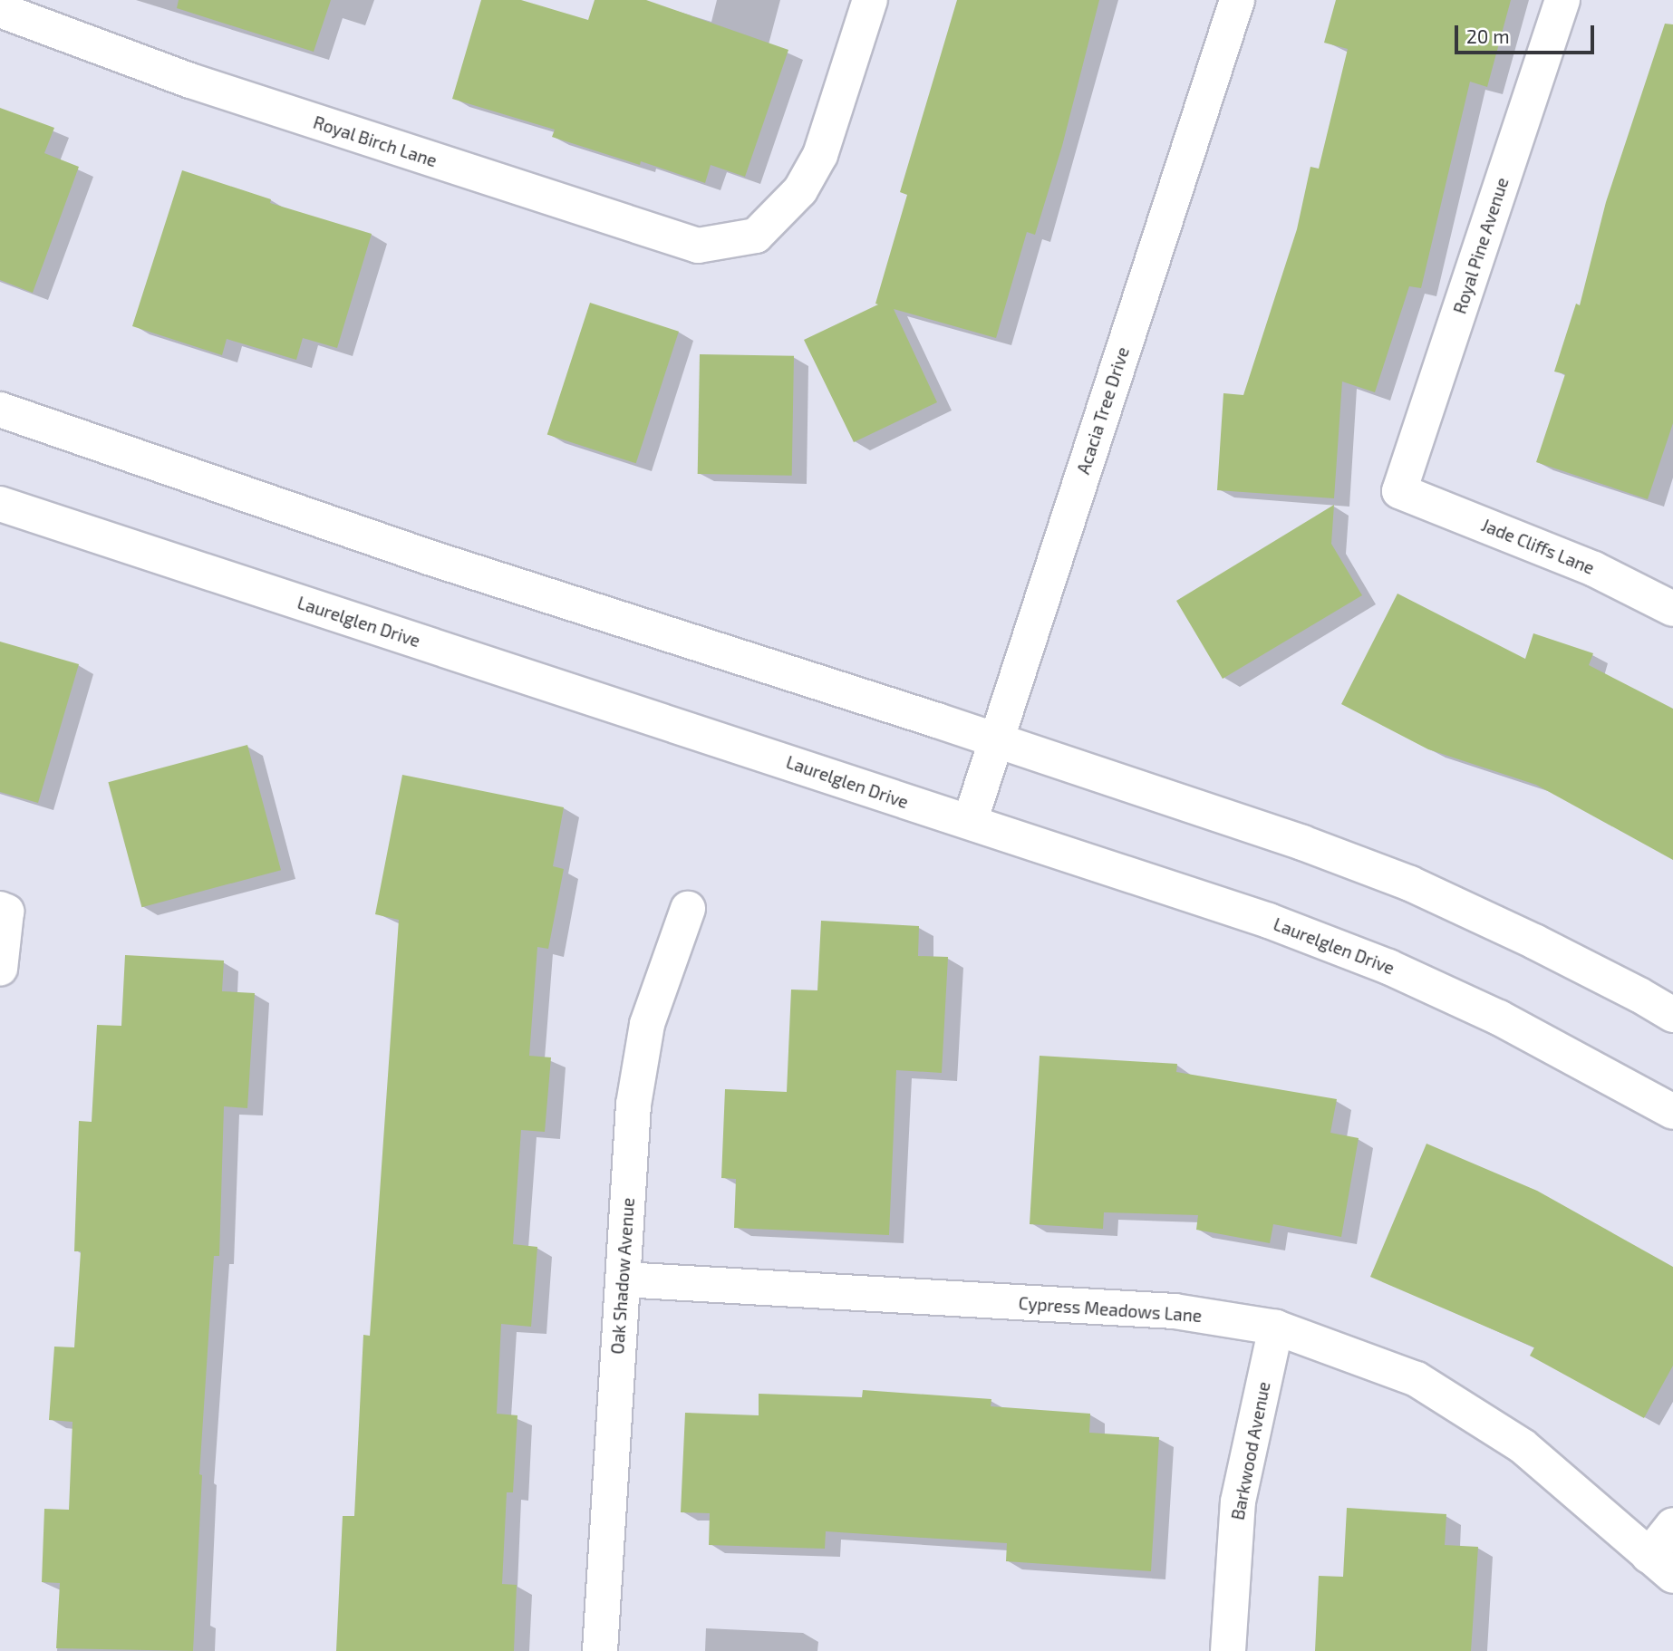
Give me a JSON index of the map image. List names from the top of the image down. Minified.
{"streets":{"street":["Royal Birch Lane","Royal Pine Avenue","Acacia Tree Drive","Jade Cliffs Lane","Laurelglen Drive","Oak Shadow Avenue","Cypress Meadows Lane","Barkwood Avenue"]},"crossings":[["Royal Pine Avenue","Jade Cliffs Lane"],["Acacia Tree Drive","Laurelglen Drive"],["Oak Shadow Avenue","Cypress Meadows Lane"],["Cypress Meadows Lane","Barkwood Avenue"]],"scale_bar":"20 m"}
